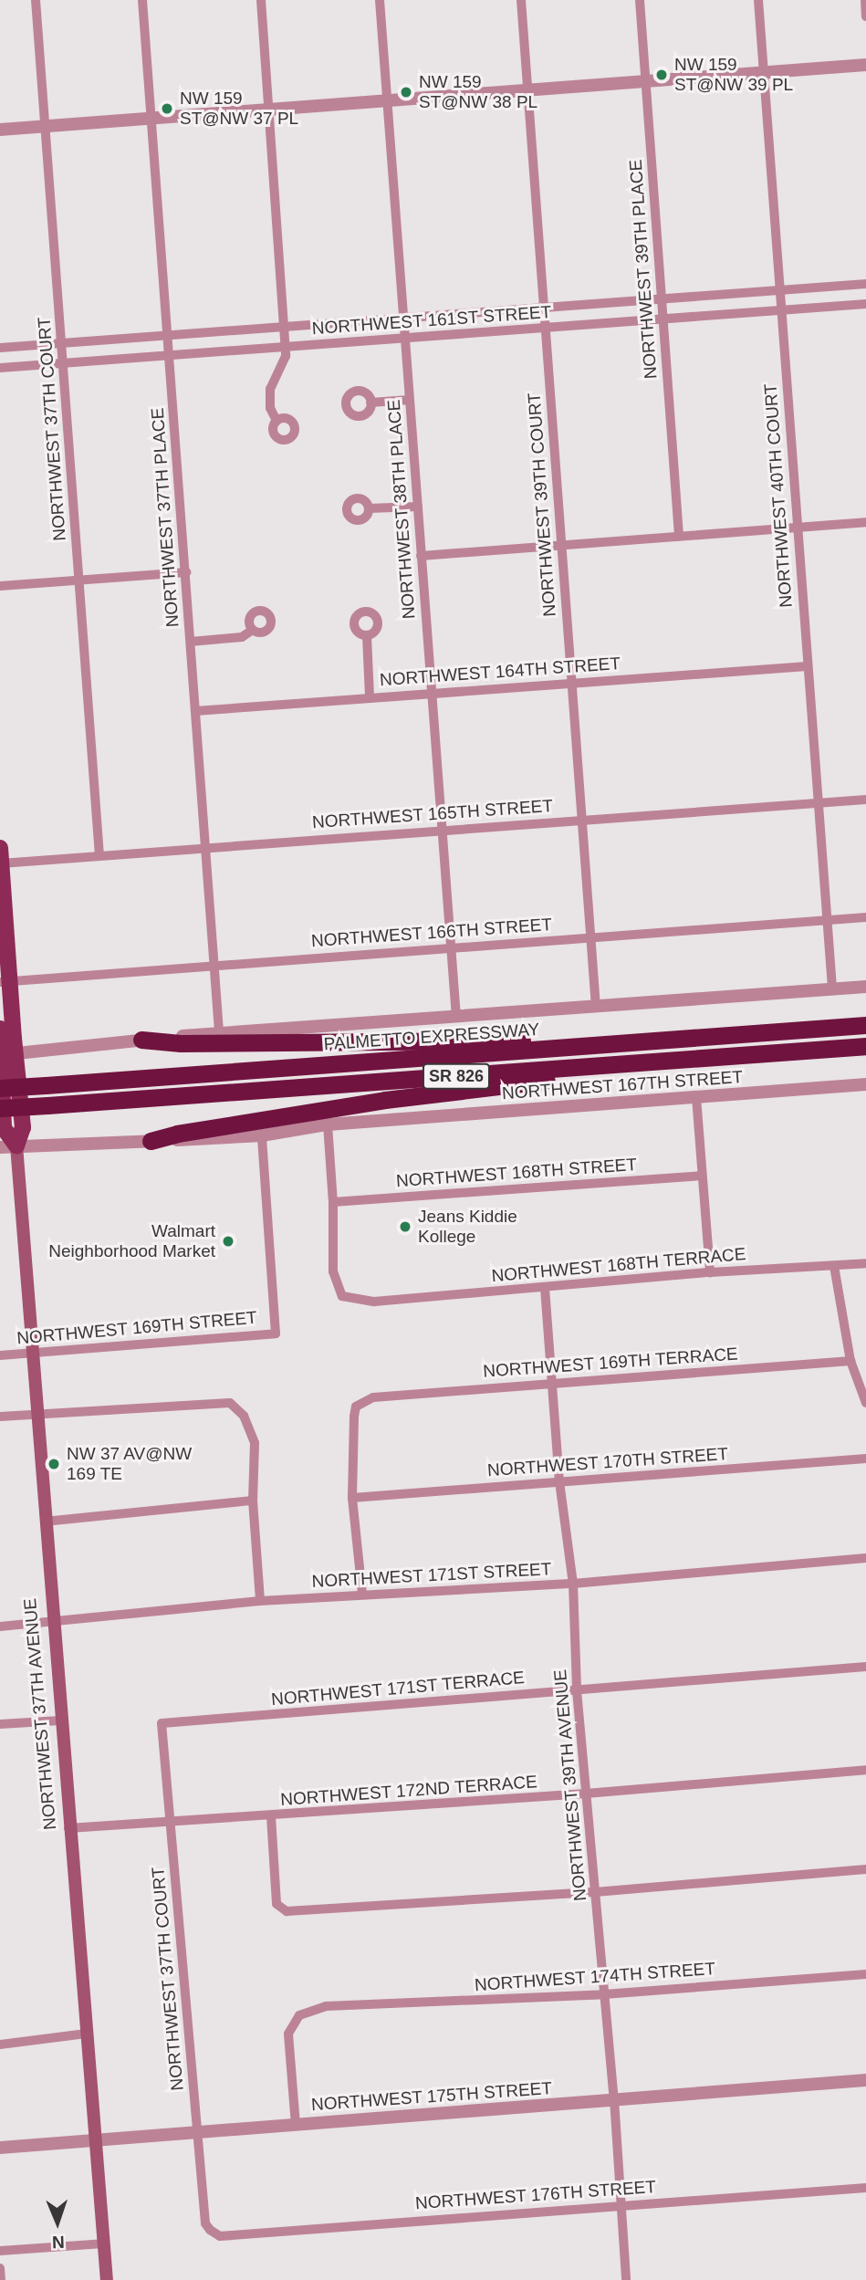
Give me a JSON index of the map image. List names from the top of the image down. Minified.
{"streets":{"highway":["PALMETTO EXPRESSWAY","SR 826"],"main road":["NORTHWEST 37TH AVENUE"],"street":["NORTHWEST 39TH PLACE","NORTHWEST 161ST STREET","NORTHWEST 37TH COURT","NORTHWEST 40TH COURT","NORTHWEST 39TH COURT","NORTHWEST 38TH PLACE","NORTHWEST 37TH PLACE","NORTHWEST 164TH STREET","NORTHWEST 165TH STREET","NORTHWEST 166TH STREET","NORTHWEST 167TH STREET","NORTHWEST 168TH STREET","NORTHWEST 168TH TERRACE","NORTHWEST 169TH STREET","NORTHWEST 169TH TERRACE","NORTHWEST 170TH STREET","NORTHWEST 171ST STREET","NORTHWEST 171ST TERRACE","NORTHWEST 39TH AVENUE","NORTHWEST 172ND TERRACE","NORTHWEST 174TH STREET","NORTHWEST 175TH STREET","NORTHWEST 176TH STREET"]},"crossings":[["NORTHWEST 39TH PLACE","NORTHWEST 161ST STREET"],["NORTHWEST 161ST STREET","NORTHWEST 37TH COURT"],["NORTHWEST 161ST STREET","NORTHWEST 40TH COURT"],["NORTHWEST 161ST STREET","NORTHWEST 39TH COURT"],["NORTHWEST 161ST STREET","NORTHWEST 38TH PLACE"],["NORTHWEST 161ST STREET","NORTHWEST 37TH PLACE"],["NORTHWEST 37TH COURT","NORTHWEST 165TH STREET"],["NORTHWEST 37TH COURT","NORTHWEST 171ST TERRACE"],["NORTHWEST 37TH COURT","NORTHWEST 172ND TERRACE"],["NORTHWEST 37TH COURT","NORTHWEST 175TH STREET"],["NORTHWEST 37TH COURT","NORTHWEST 176TH STREET"],["NORTHWEST 40TH COURT","NORTHWEST 164TH STREET"],["NORTHWEST 40TH COURT","NORTHWEST 165TH STREET"],["NORTHWEST 40TH COURT","NORTHWEST 166TH STREET"],["NORTHWEST 39TH COURT","NORTHWEST 164TH STREET"],["NORTHWEST 39TH COURT","NORTHWEST 165TH STREET"],["NORTHWEST 39TH COURT","NORTHWEST 166TH STREET"],["NORTHWEST 38TH PLACE","NORTHWEST 164TH STREET"],["NORTHWEST 38TH PLACE","NORTHWEST 165TH STREET"],["NORTHWEST 38TH PLACE","NORTHWEST 166TH STREET"],["NORTHWEST 37TH PLACE","NORTHWEST 164TH STREET"],["NORTHWEST 37TH PLACE","NORTHWEST 165TH STREET"],["NORTHWEST 37TH PLACE","NORTHWEST 166TH STREET"],["NORTHWEST 165TH STREET","NORTHWEST 37TH AVENUE"],["NORTHWEST 166TH STREET","NORTHWEST 37TH AVENUE"],["NORTHWEST 167TH STREET","NORTHWEST 169TH STREET"],["NORTHWEST 167TH STREET","NORTHWEST 37TH AVENUE"],["NORTHWEST 168TH STREET","NORTHWEST 168TH TERRACE"],["NORTHWEST 168TH TERRACE","NORTHWEST 39TH AVENUE"],["NORTHWEST 169TH STREET","NORTHWEST 37TH AVENUE"],["NORTHWEST 169TH TERRACE","NORTHWEST 170TH STREET"],["NORTHWEST 169TH TERRACE","NORTHWEST 39TH AVENUE"],["NORTHWEST 170TH STREET","NORTHWEST 39TH AVENUE"],["NORTHWEST 171ST STREET","NORTHWEST 37TH AVENUE"],["NORTHWEST 171ST STREET","NORTHWEST 39TH AVENUE"],["NORTHWEST 171ST TERRACE","NORTHWEST 39TH AVENUE"],["NORTHWEST 37TH AVENUE","NORTHWEST 172ND TERRACE"],["NORTHWEST 37TH AVENUE","NORTHWEST 175TH STREET"],["NORTHWEST 39TH AVENUE","NORTHWEST 172ND TERRACE"],["NORTHWEST 39TH AVENUE","NORTHWEST 174TH STREET"],["NORTHWEST 39TH AVENUE","NORTHWEST 175TH STREET"],["NORTHWEST 39TH AVENUE","NORTHWEST 176TH STREET"],["NORTHWEST 174TH STREET","NORTHWEST 175TH STREET"]],"places":["NW 159 ST@NW 39 PL","NW 159 ST@NW 38 PL","NW 159 ST@NW 37 PL","Jeans Kiddie Kollege","Walmart Neighborhood Market","NW 37 AV@NW 169 TE"],"north":"bottom"}
